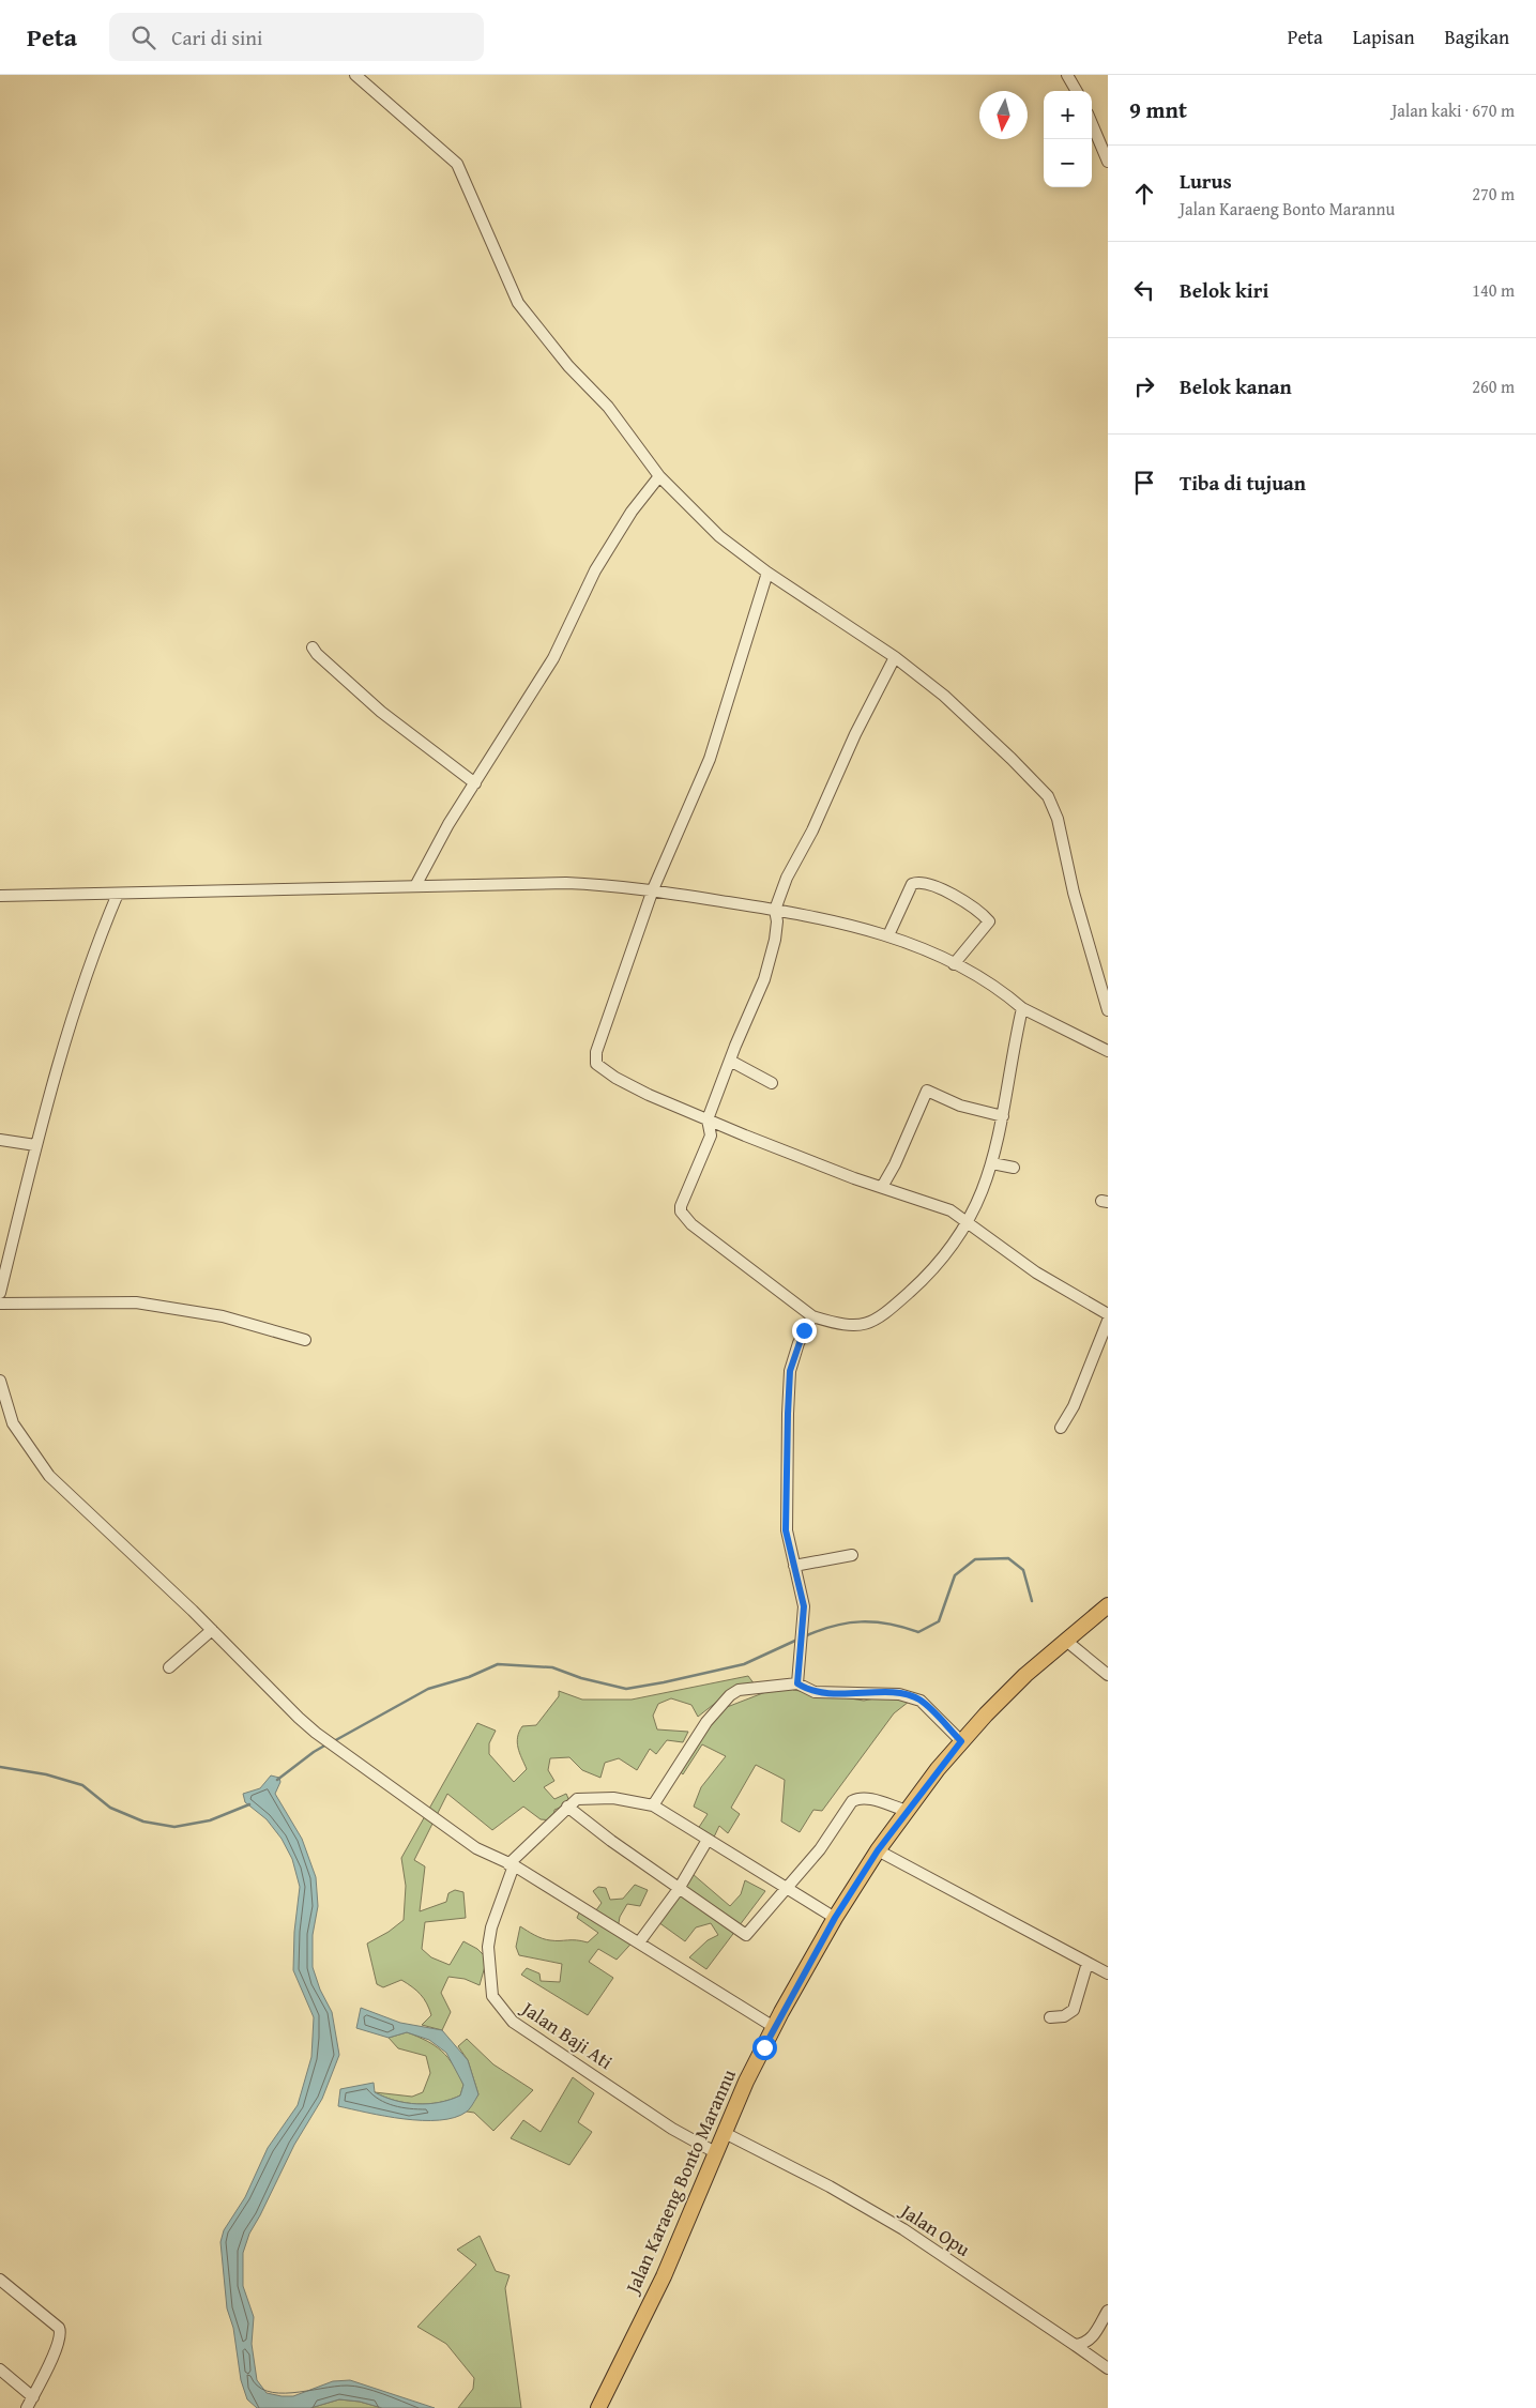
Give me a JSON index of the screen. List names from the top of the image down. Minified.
{"streets":{"main road":["Jalan Karaeng Bonto Marannu"],"street":["Jalan Baji Ati","Jalan Opu"]},"crossings":[["Jalan Baji Ati","Jalan Karaeng Bonto Marannu"],["Jalan Karaeng Bonto Marannu","Jalan Opu"]],"north":"bottom","page":{"header":"Peta","search":"Cari di sini","nav":["Peta","Lapisan","Bagikan"],"heading":["9 mnt","Jalan kaki · 670 m"],"map_buttons":["+","−"],"list":[["Lurus","Jalan Karaeng Bonto Marannu","270 m"],["Belok kiri","140 m"],["Belok kanan","260 m"],"Tiba di tujuan"]}}
